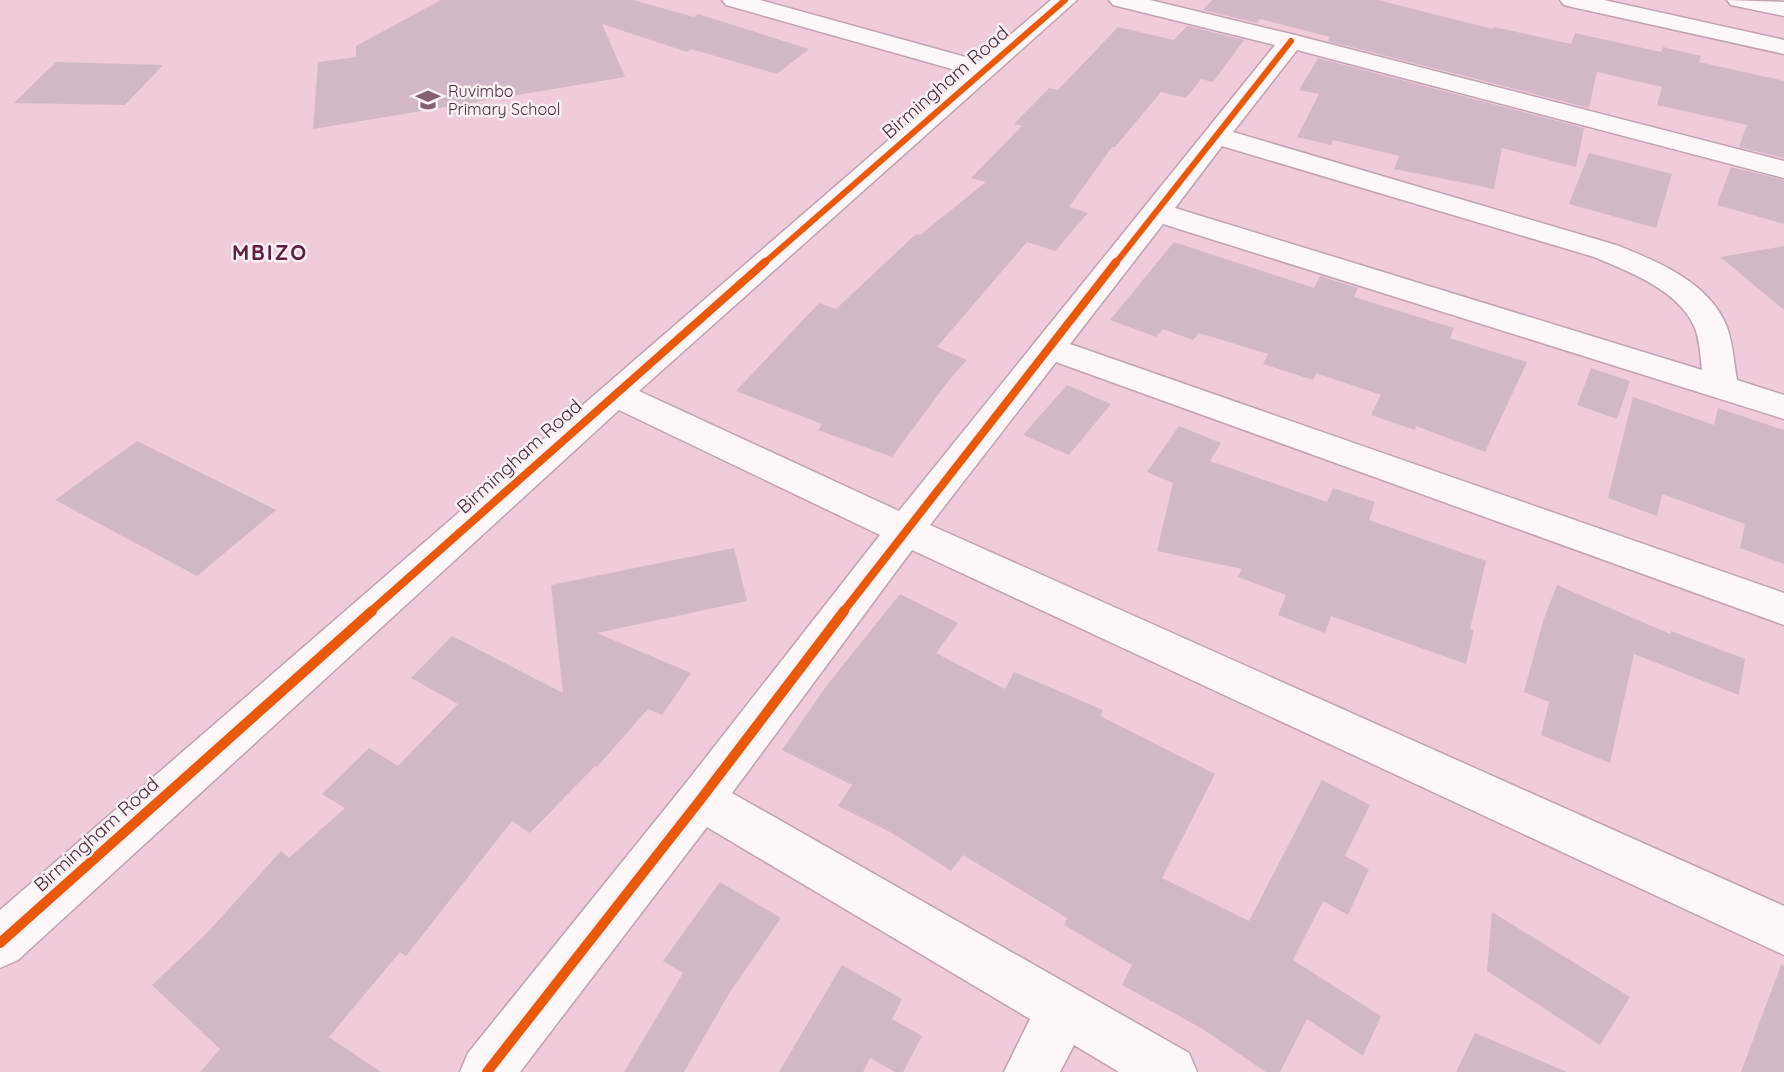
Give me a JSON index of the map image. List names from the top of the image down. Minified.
{"streets":{"street":["Birmingham Road"]},"districts":["MBIZO"],"places":{"school or university":["Ruvimbo Primary School"]}}
